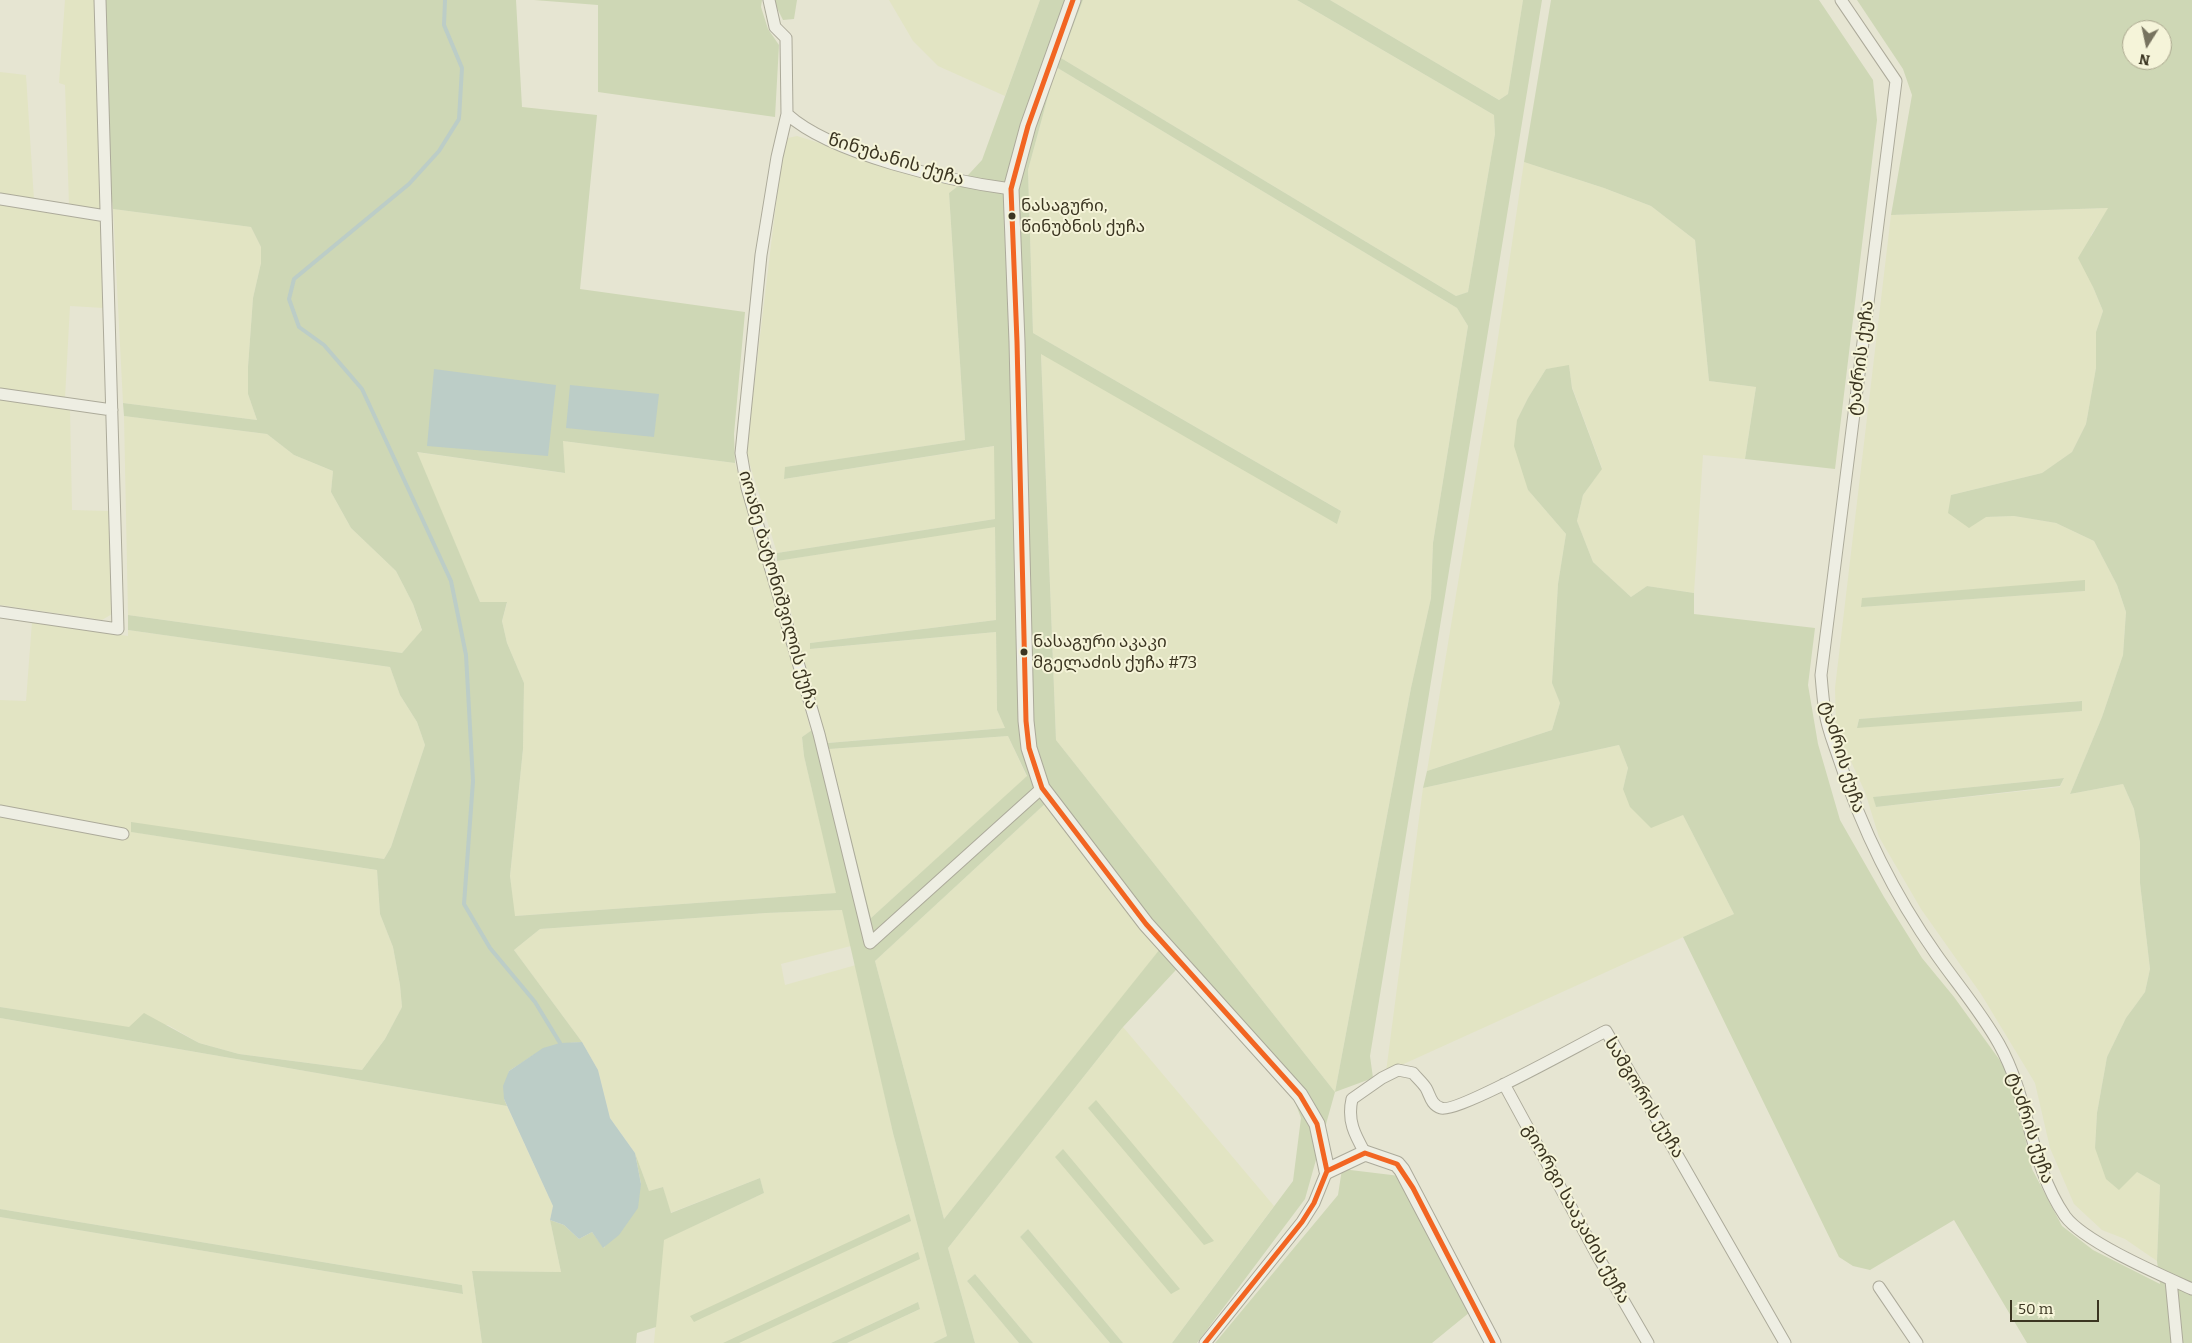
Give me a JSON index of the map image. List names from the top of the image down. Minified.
{"streets":{"street":["წინუბანის ქუჩა","ტაძრის ქუჩა","იოანე ბატონიშვილის ქუჩა","სამგორის ქუჩა","გიორგი სააკაძის ქუჩა"]},"crossings":[["წინუბანის ქუჩა","იოანე ბატონიშვილის ქუჩა"],["სამგორის ქუჩა","გიორგი სააკაძის ქუჩა"]],"places":["ნასაგური, წინუბნის ქუჩა","ნასაგური აკაკი მგელაძის ქუჩა #73"],"scale_bar":"50 m","north":"bottom"}
